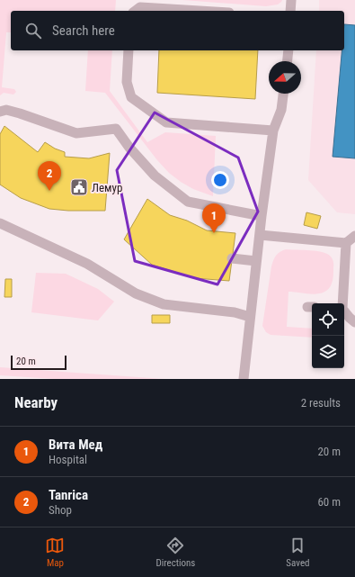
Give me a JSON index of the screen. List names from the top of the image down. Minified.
{"places":{"public building":["Лемур"]},"scale_bar":"20 m","north":"left","page":{"search":"Search here","pins":["2","1"],"scale":"20 m","heading":["Nearby","2 results"],"list":[{"mark":"1","name":"Вита Мед","note":"Hospital","value":"20 m"},{"mark":"2","name":"Tanrica","note":"Shop","value":"60 m"}],"nav":["Map","Directions","Saved"]}}
